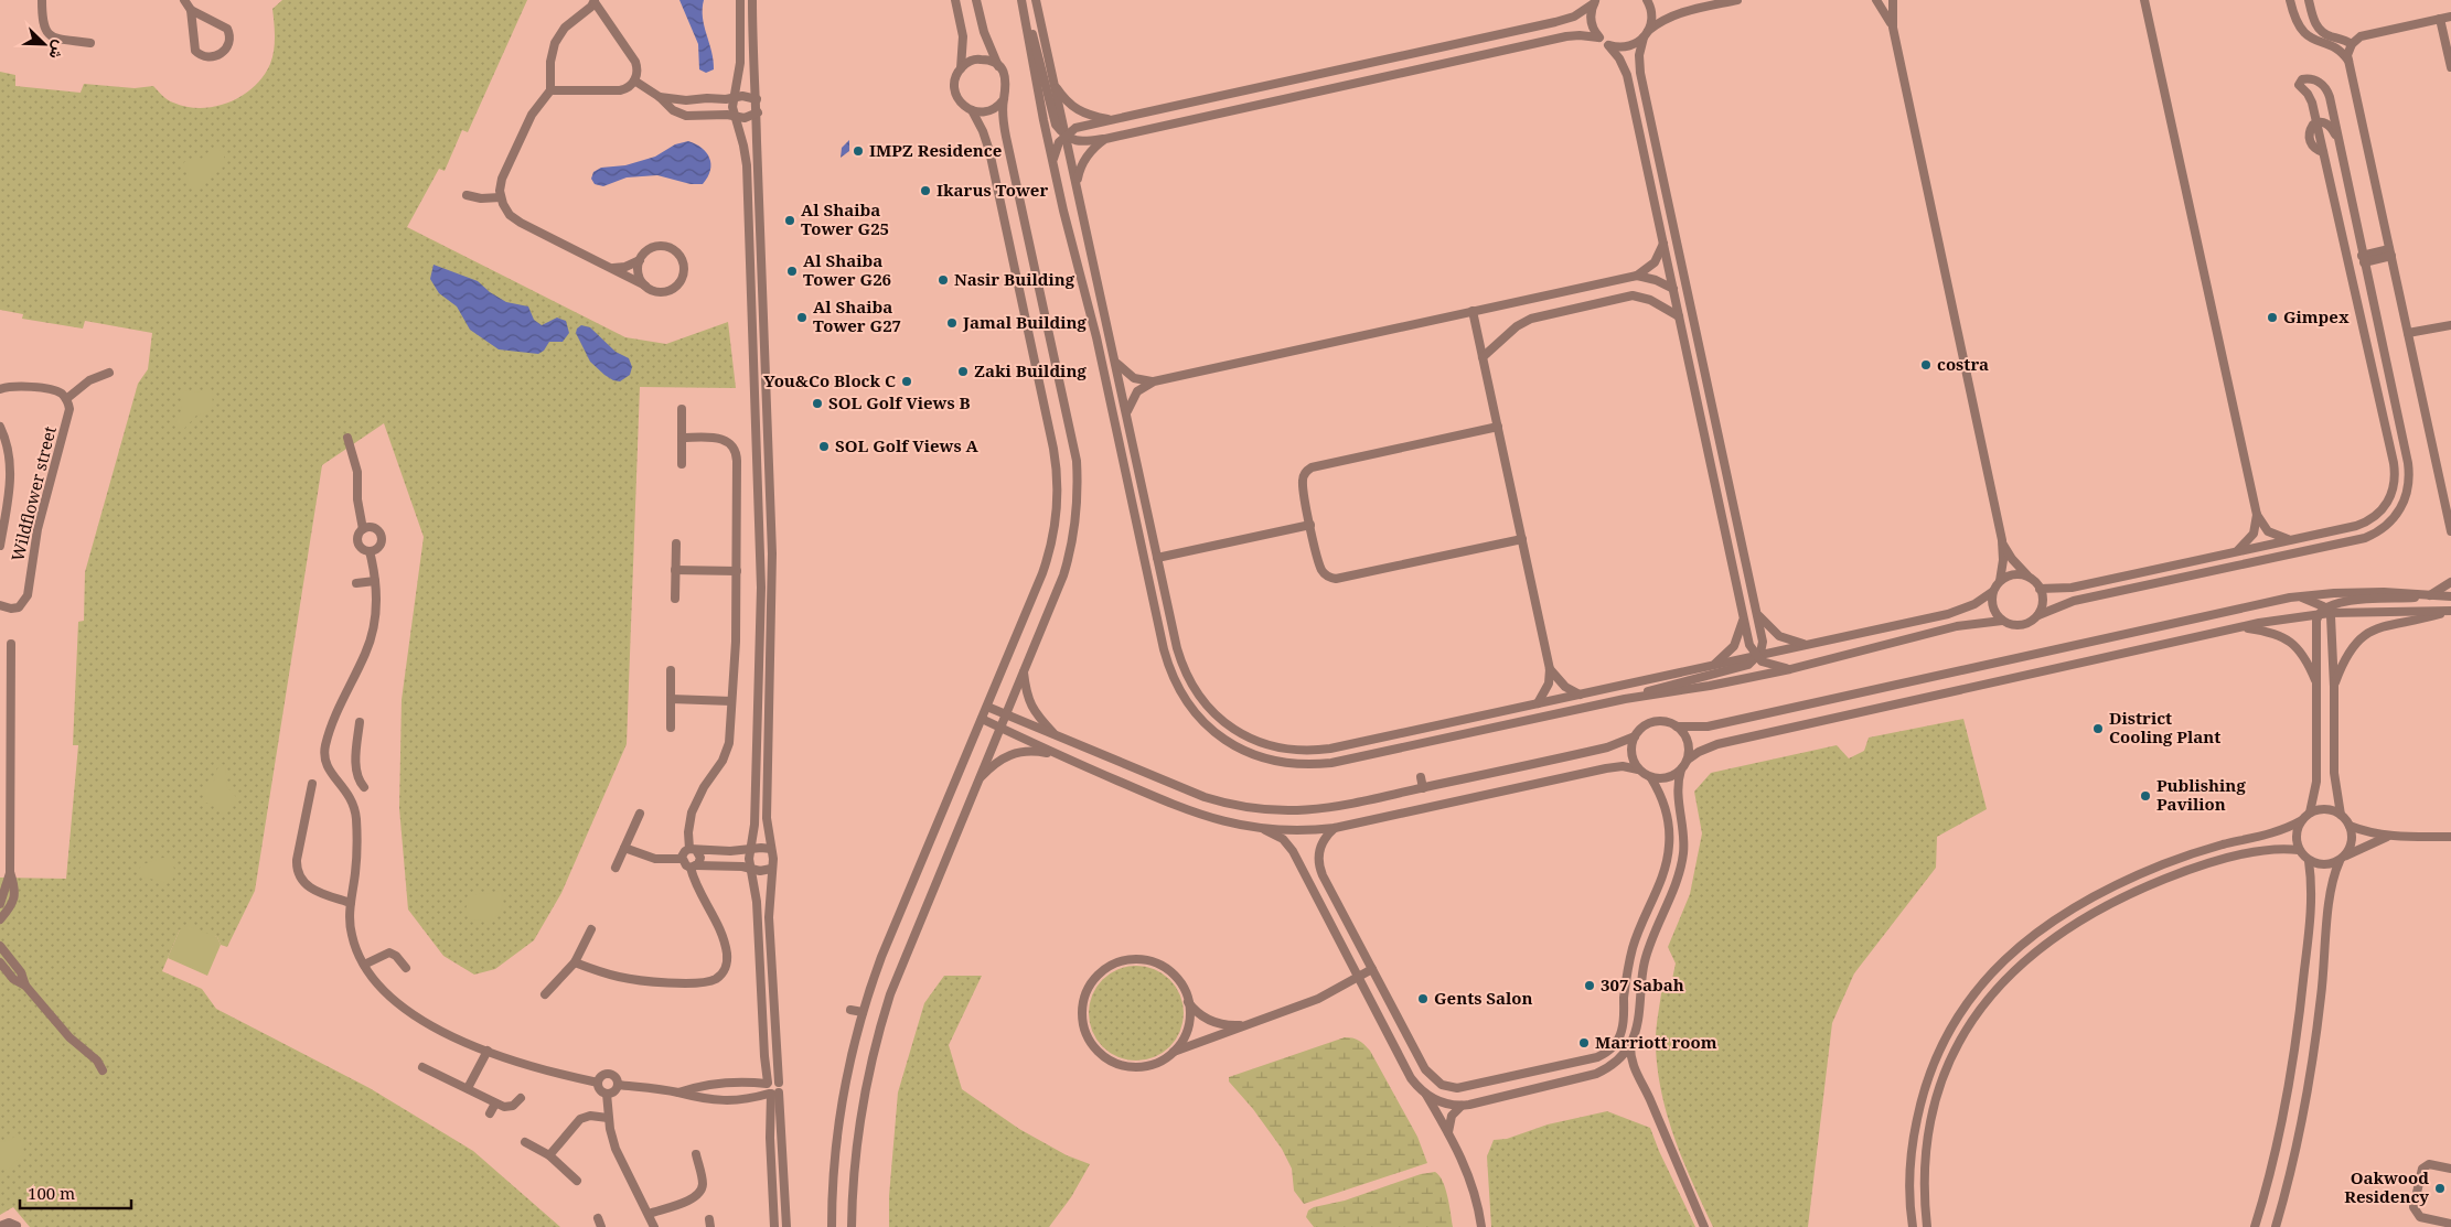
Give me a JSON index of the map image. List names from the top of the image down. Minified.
{"streets":{"street":["Wildflower street"]},"places":["IMPZ Residence","Ikarus Tower","Al Shaiba Tower G25","Al Shaiba Tower G26","Nasir Building","Al Shaiba Tower G27","Gimpex","Jamal Building","costra","Zaki Building","You&Co Block C","SOL Golf Views B","SOL Golf Views A","District Cooling Plant","Publishing Pavilion","307 Sabah","Gents Salon","Marriott room","Oakwood Residency"],"scale_bar":"100 m","north":"bottom right"}
